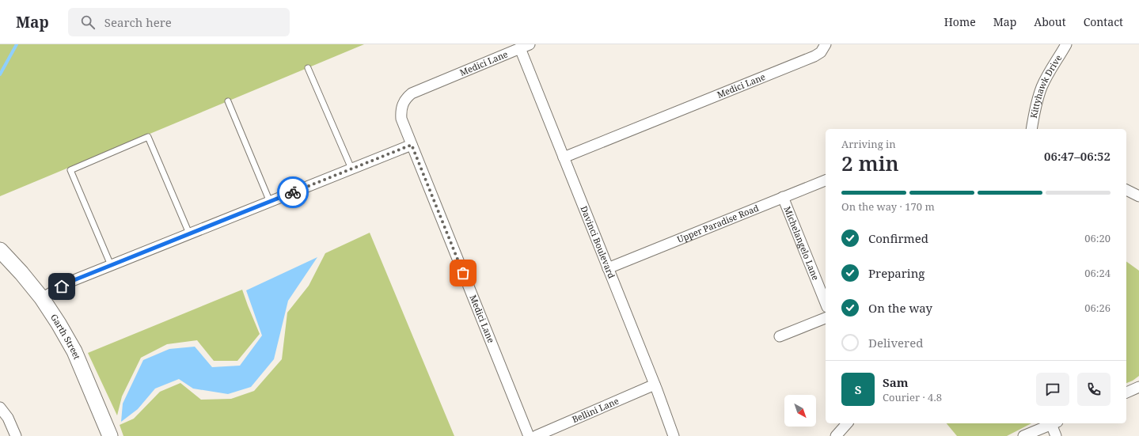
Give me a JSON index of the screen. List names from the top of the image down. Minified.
{"streets":{"street":["Medici Lane","Kittyhawk Drive","Upper Paradise Road","Davinci Boulevard","Michelangelo Lane","Garth Street","Bellini Lane"]},"crossings":[["Medici Lane","Davinci Boulevard"],["Upper Paradise Road","Davinci Boulevard"],["Upper Paradise Road","Michelangelo Lane"],["Davinci Boulevard","Bellini Lane"]],"north":"bottom right","page":{"header":"Map","search":"Search here","nav":["Home","Map","About","Contact"],"heading":["2 min","Arriving in","06:47–06:52"],"panel":["Sam","Courier · 4.8"],"bar":"On the way · 170 m","list":[["Confirmed","06:20"],["Preparing","06:24"],["On the way","06:26"],"Delivered"],"round":"S"}}
